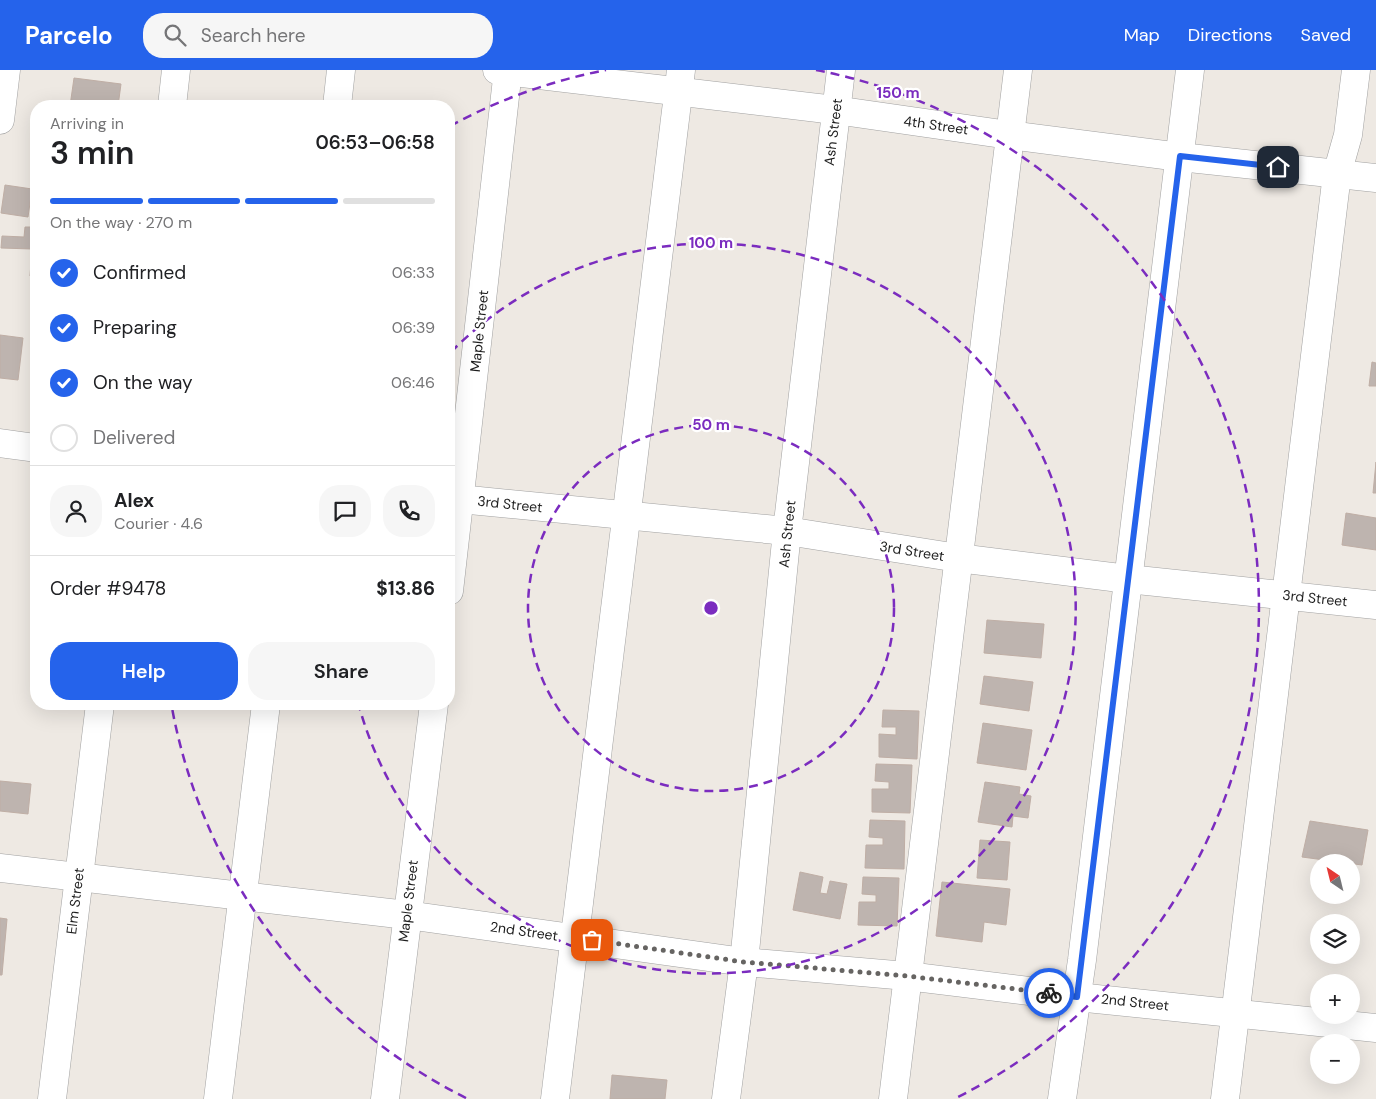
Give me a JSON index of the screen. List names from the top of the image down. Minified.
{"streets":{"street":["4th Street","Ash Street","Maple Street","3rd Street","Elm Street","2nd Street"]},"crossings":[["4th Street","Ash Street"],["4th Street","Maple Street"],["Ash Street","3rd Street"],["Ash Street","2nd Street"],["Maple Street","3rd Street"],["Maple Street","2nd Street"],["Elm Street","2nd Street"]],"north":"top left","page":{"header":"Parcelo","search":"Search here","nav":["Map","Directions","Saved"],"heading":["3 min","Arriving in","06:53–06:58"],"panel":["Alex","Courier · 4.6","Order #9478","$13.86"],"bar":"On the way · 270 m","list":[["Confirmed","06:33"],["Preparing","06:39"],["On the way","06:46"],"Delivered"],"buttons":["Help","Share"],"map_buttons":["+","−"]},"rings":["150 m","100 m","50 m"]}
